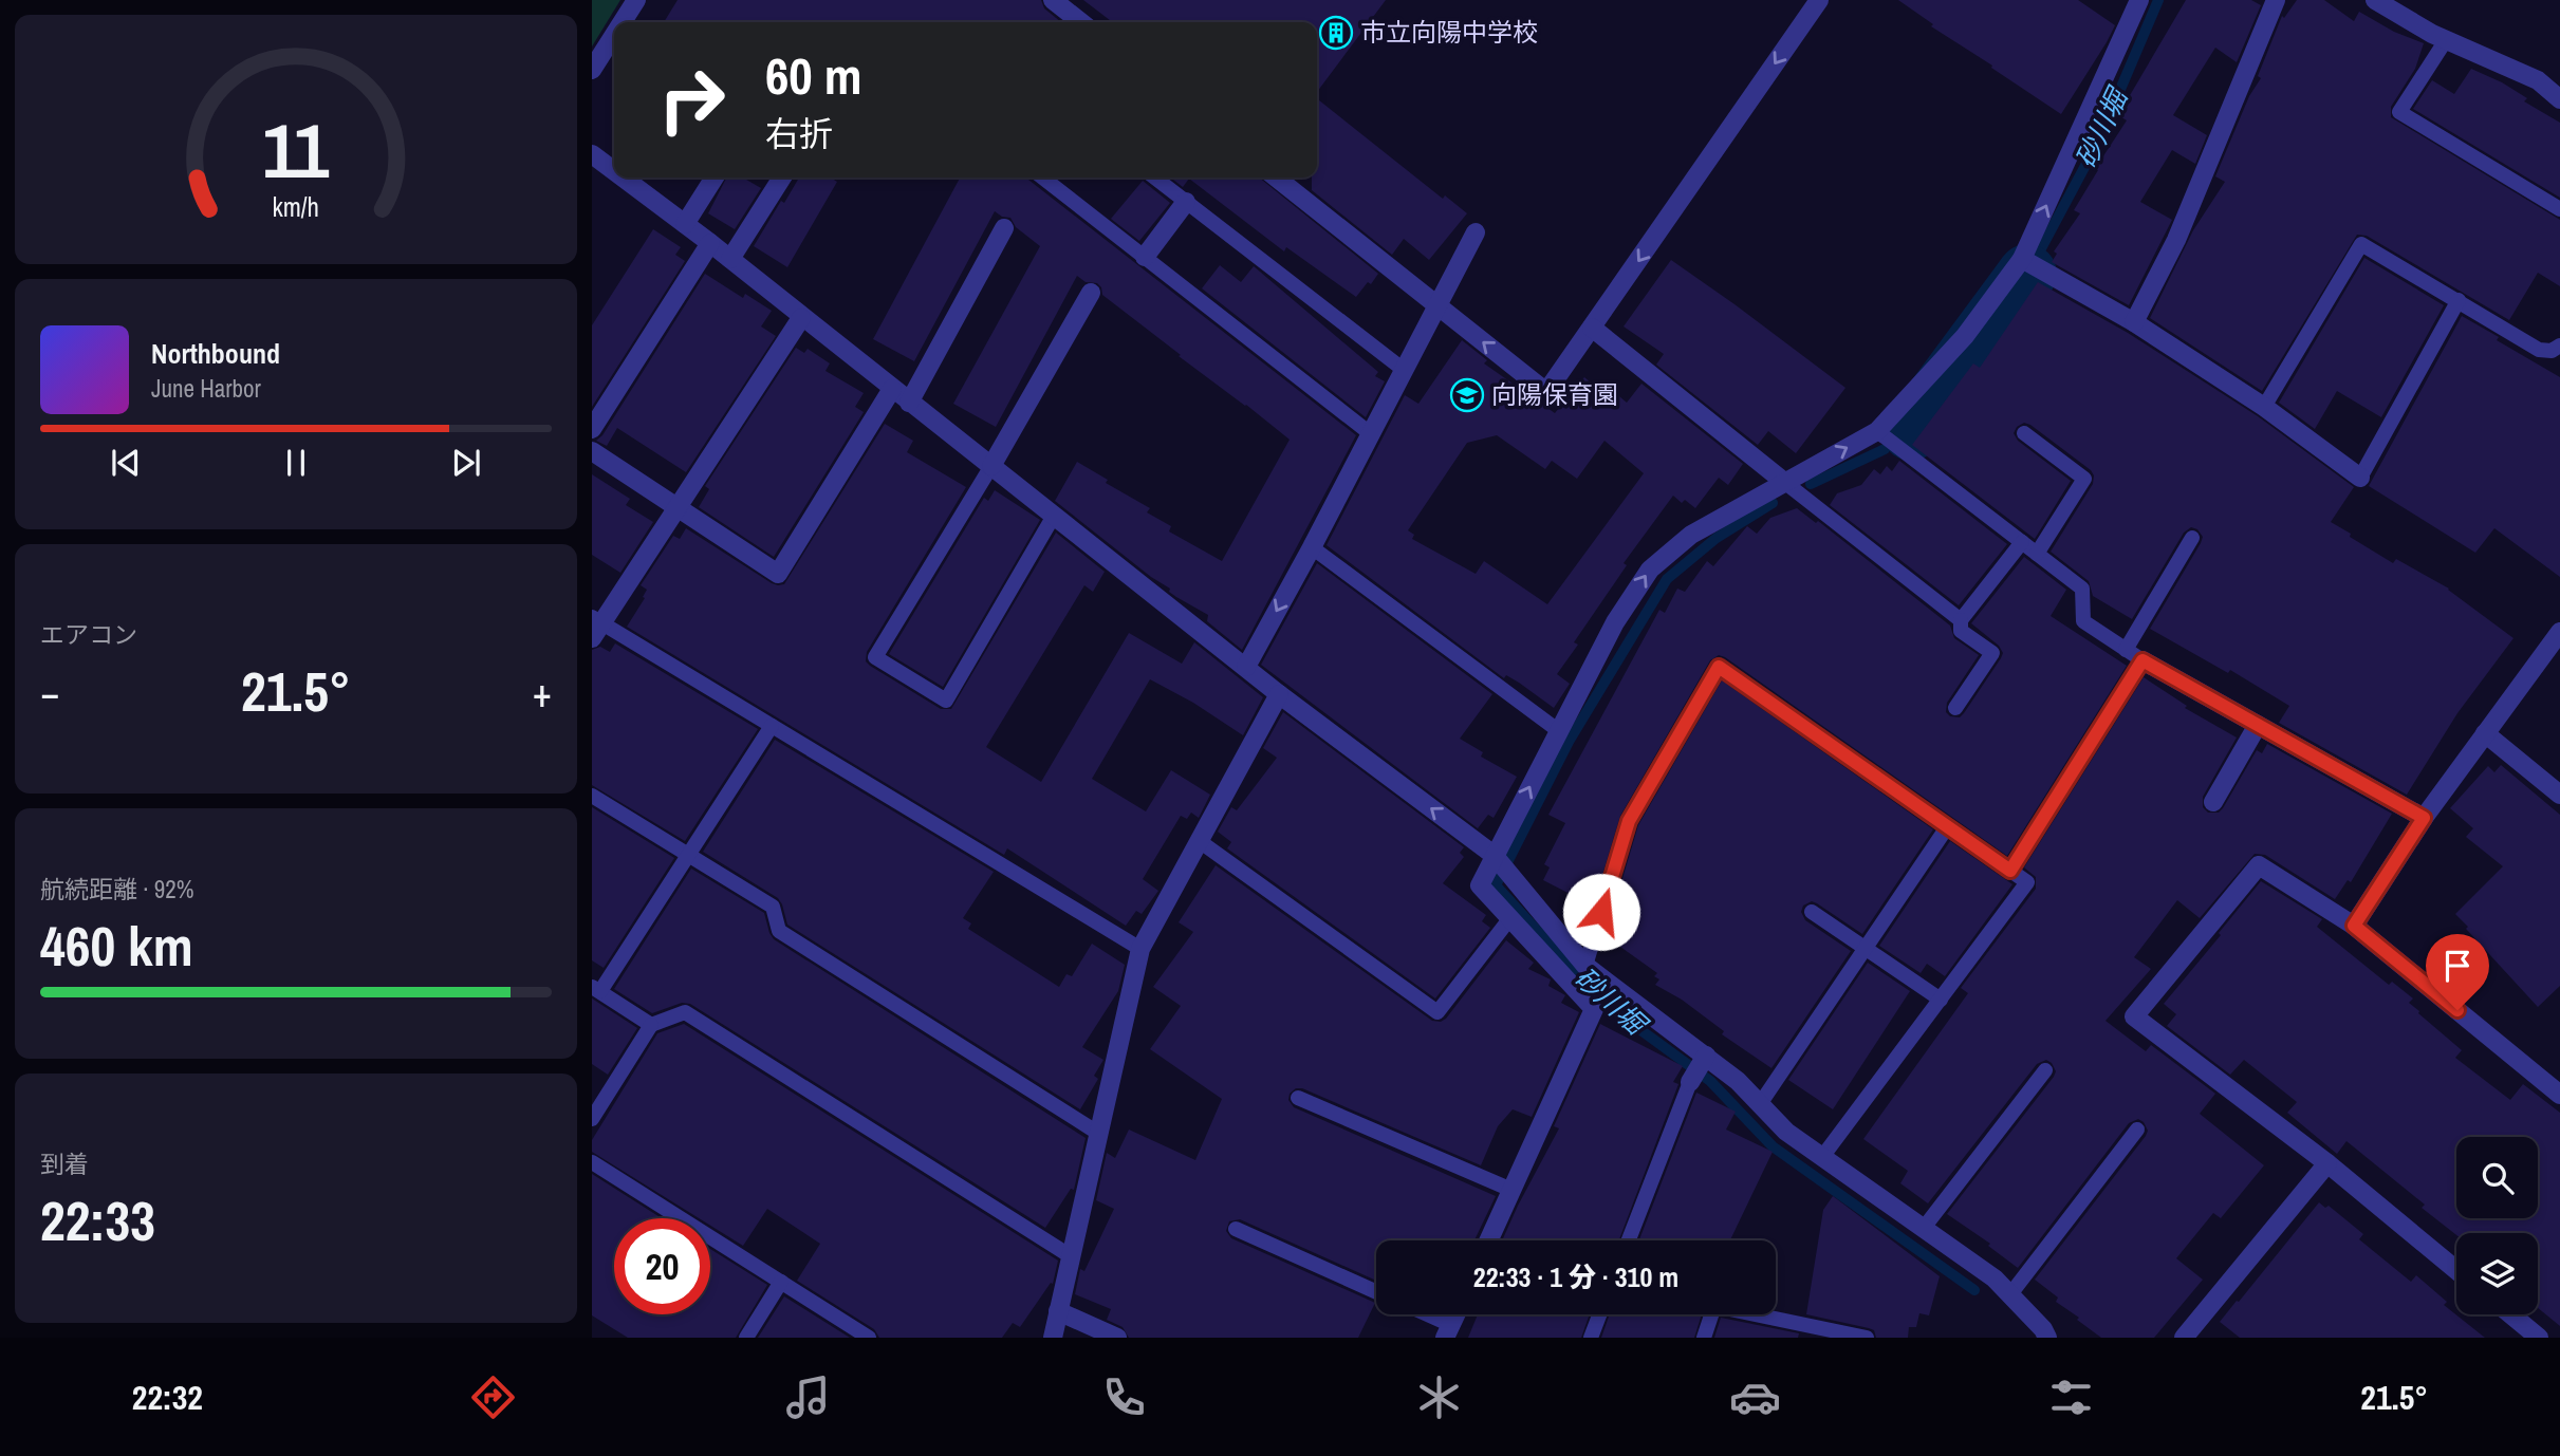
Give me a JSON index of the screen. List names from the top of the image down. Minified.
{"water":["砂川堀"],"places":{"building":["市立向陽中学校"],"school or university":["向陽保育園"]},"page":{"turn":["60 m","右折"],"song":["Northbound","June Harbor"],"tile":["エアコン",["航続距離 · 92%","460 km"],["到着","22:33"]],"heat":["−","21.5°","+"],"limit":"20","trip":"22:33 · 1 分 · 310 m","tabs":["22:32","21.5°"],"gauge":["11","km/h"]}}
